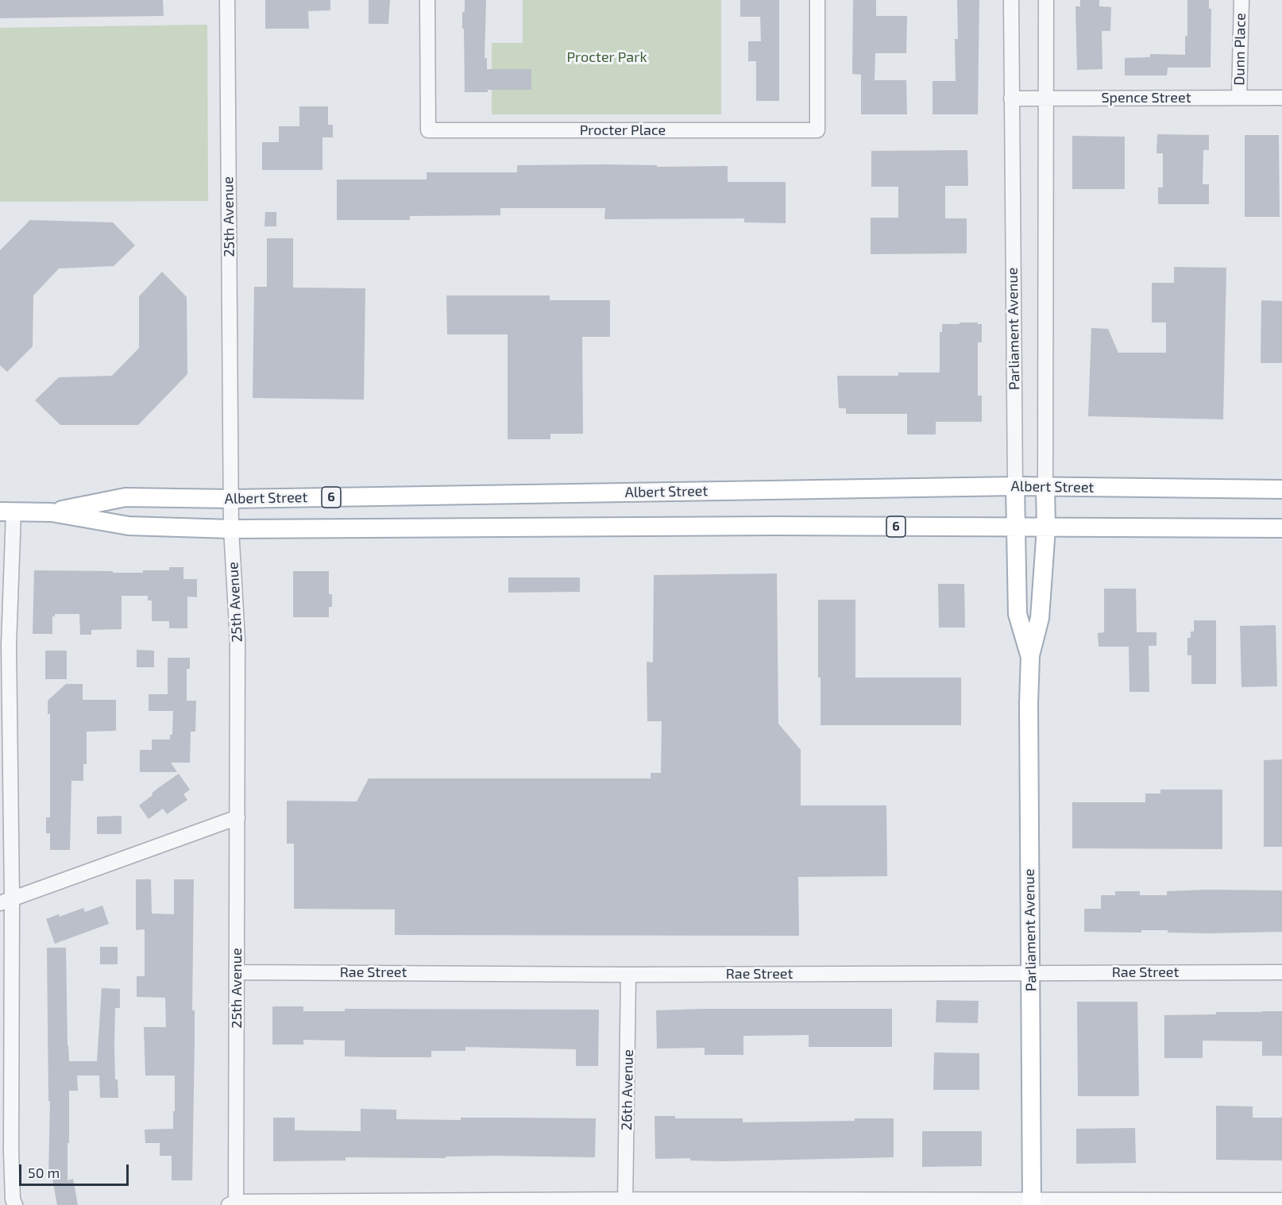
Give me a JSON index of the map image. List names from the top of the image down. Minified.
{"streets":{"main road":["Parliament Avenue","Albert Street","6"],"street":["Dunn Place","Spence Street","Procter Place","25th Avenue","Rae Street","26th Avenue"]},"crossings":[["Dunn Place","Spence Street"],["Spence Street","Parliament Avenue"],["25th Avenue","Albert Street"],["25th Avenue","Rae Street"],["Parliament Avenue","Albert Street"],["Parliament Avenue","Rae Street"],["Rae Street","26th Avenue"]],"parks":["Procter Park"],"scale_bar":"50 m"}
